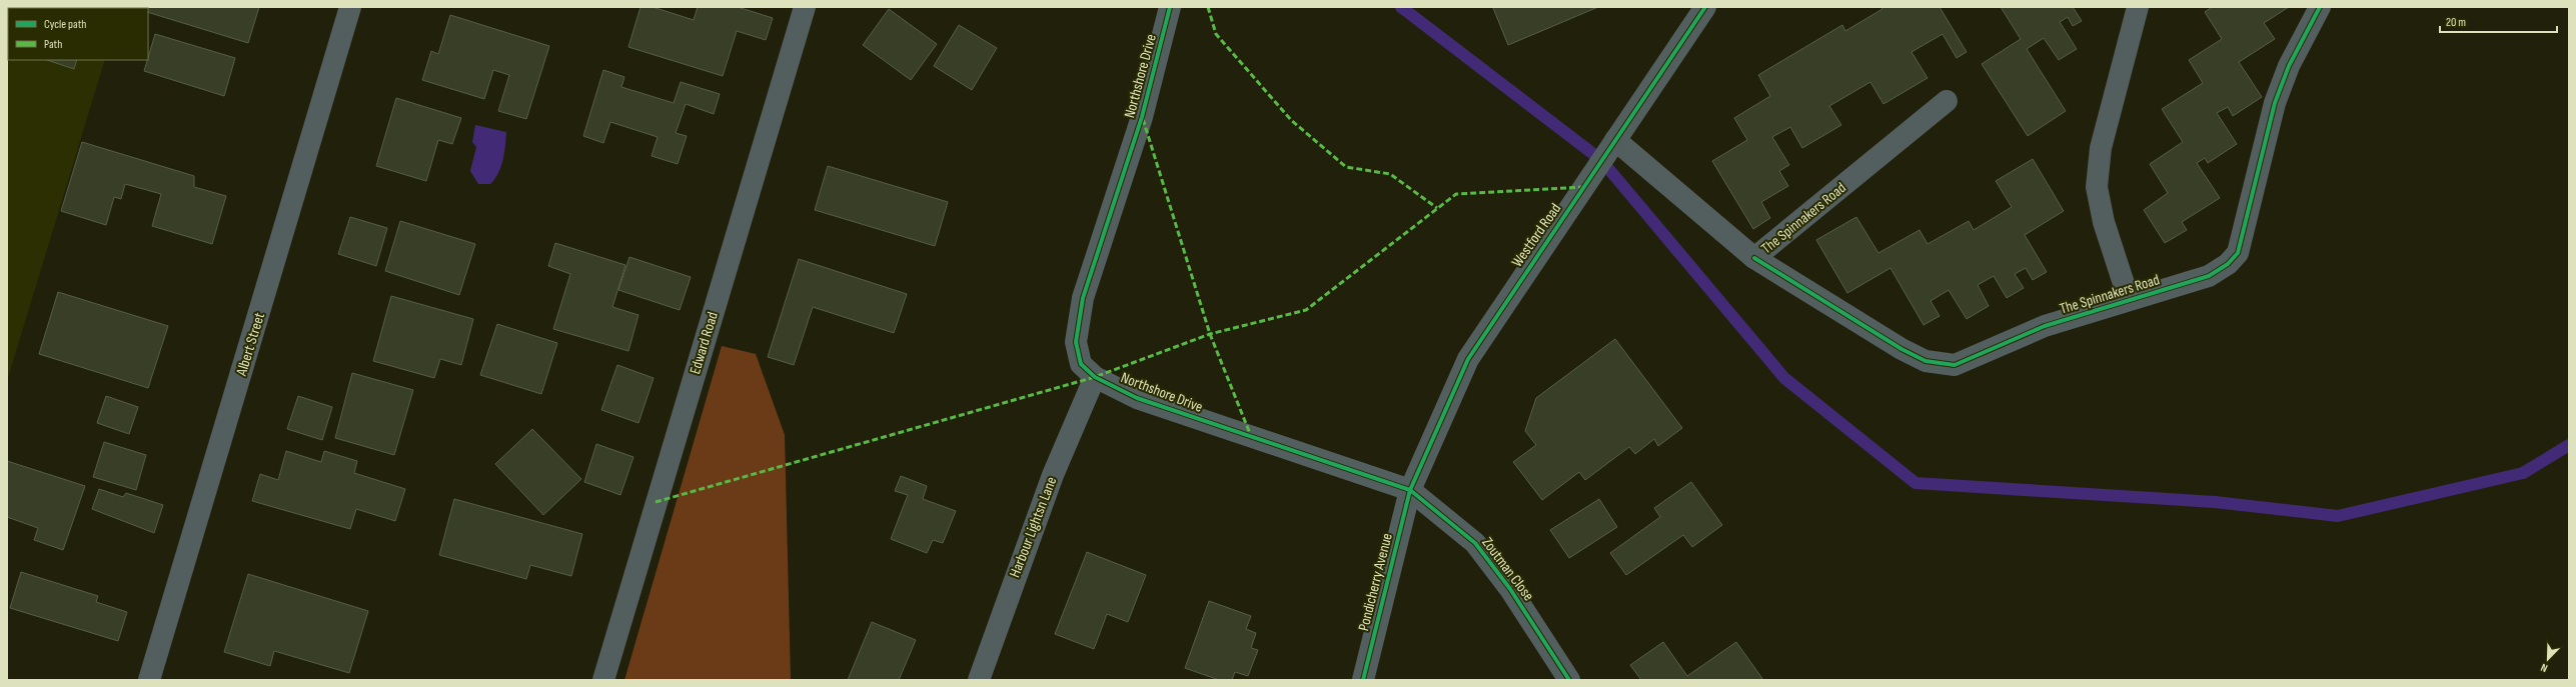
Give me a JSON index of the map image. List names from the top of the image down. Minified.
{"streets":{"street":["Northshore Drive","The Spinnakers Road","Westford Road","Edward Road","Albert Street","Harbour Lightsn Lane","Zoutman Close","Pondicherry Avenue"]},"crossings":[["Northshore Drive","Westford Road"],["Northshore Drive","Harbour Lightsn Lane"],["Northshore Drive","Zoutman Close"],["Northshore Drive","Pondicherry Avenue"],["The Spinnakers Road","Westford Road"],["Westford Road","Zoutman Close"],["Westford Road","Pondicherry Avenue"],["Zoutman Close","Pondicherry Avenue"]],"legend":["Cycle path","Path"],"scale_bar":"20 m","north":"bottom left"}
